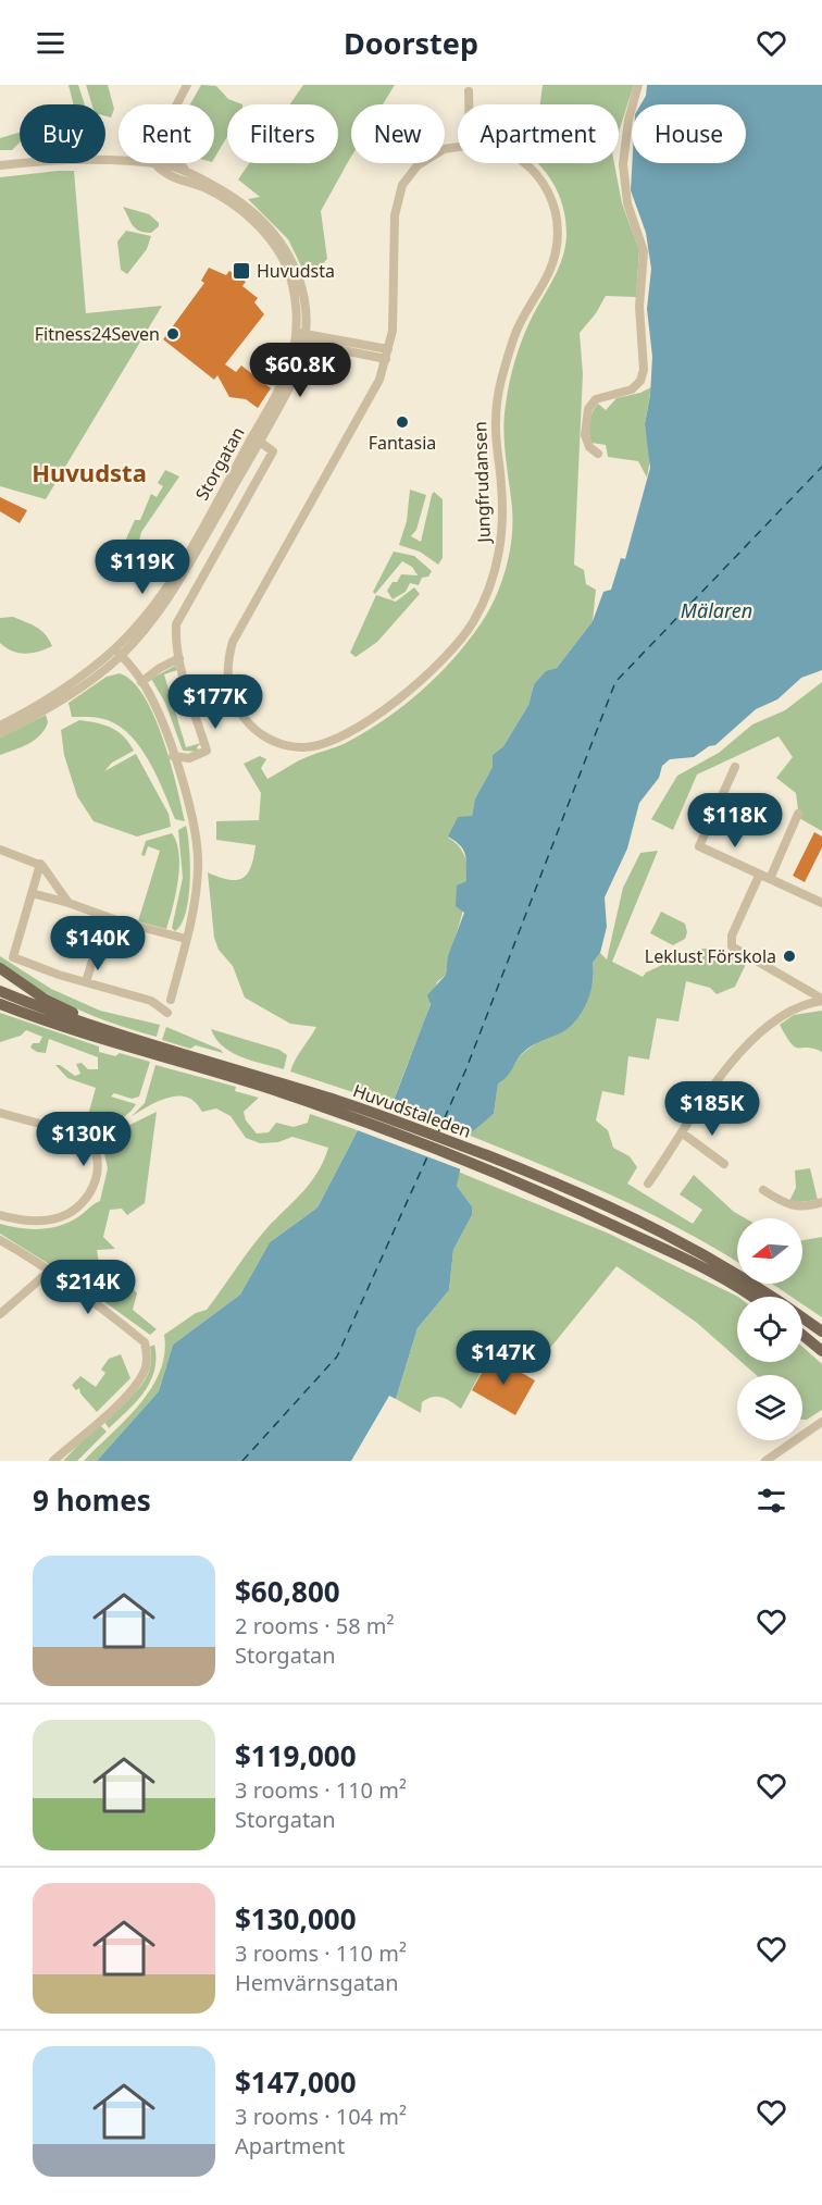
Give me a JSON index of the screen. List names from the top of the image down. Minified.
{"streets":{"main road":["Huvudstaleden"],"street":["Storgatan","Jungfrudansen"]},"districts":["Huvudsta"],"water":["Mälaren"],"places":{"transit":["Huvudsta"],"other":["Fitness24Seven","Fantasia","Leklust Förskola"]},"north":"left","page":{"header":"Doorstep","chip":["Buy","Rent","Filters","New","Apartment","House"],"price":["$60.8K","$119K","$177K","$118K","$140K","$185K","$130K","$214K","$147K"],"heading":"9 homes","list":[{"name":"$60,800","note":"2 rooms · 58 m² · Storgatan"},{"name":"$119,000","note":"3 rooms · 110 m² · Storgatan"},{"name":"$130,000","note":"3 rooms · 110 m² · Hemvärnsgatan"},{"name":"$147,000","note":"3 rooms · 104 m² · Apartment"}]}}
